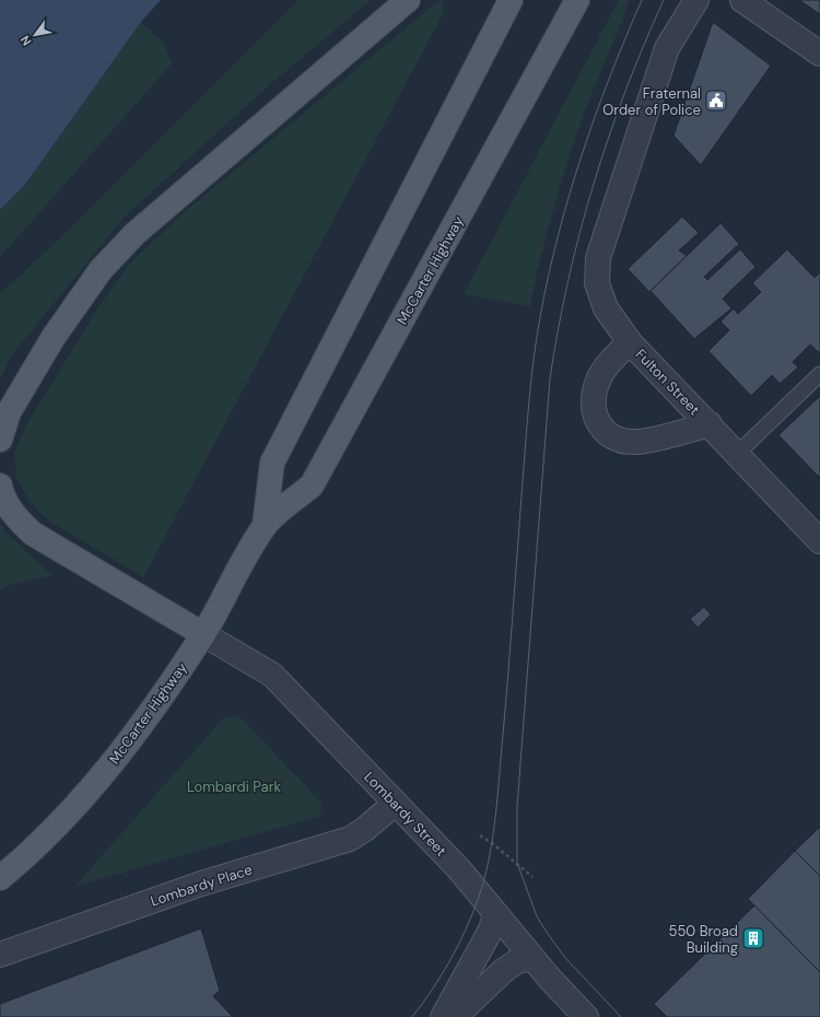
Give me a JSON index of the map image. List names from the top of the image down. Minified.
{"streets":{"main road":["McCarter Highway"],"street":["Fulton Street","Lombardy Street","Lombardy Place"]},"crossings":[["McCarter Highway","Lombardy Street"],["Lombardy Street","Lombardy Place"]],"parks":["Lombardi Park"],"places":{"public building":["Fraternal Order of Police"],"building":["550 Broad Building"]},"north":"bottom left"}
